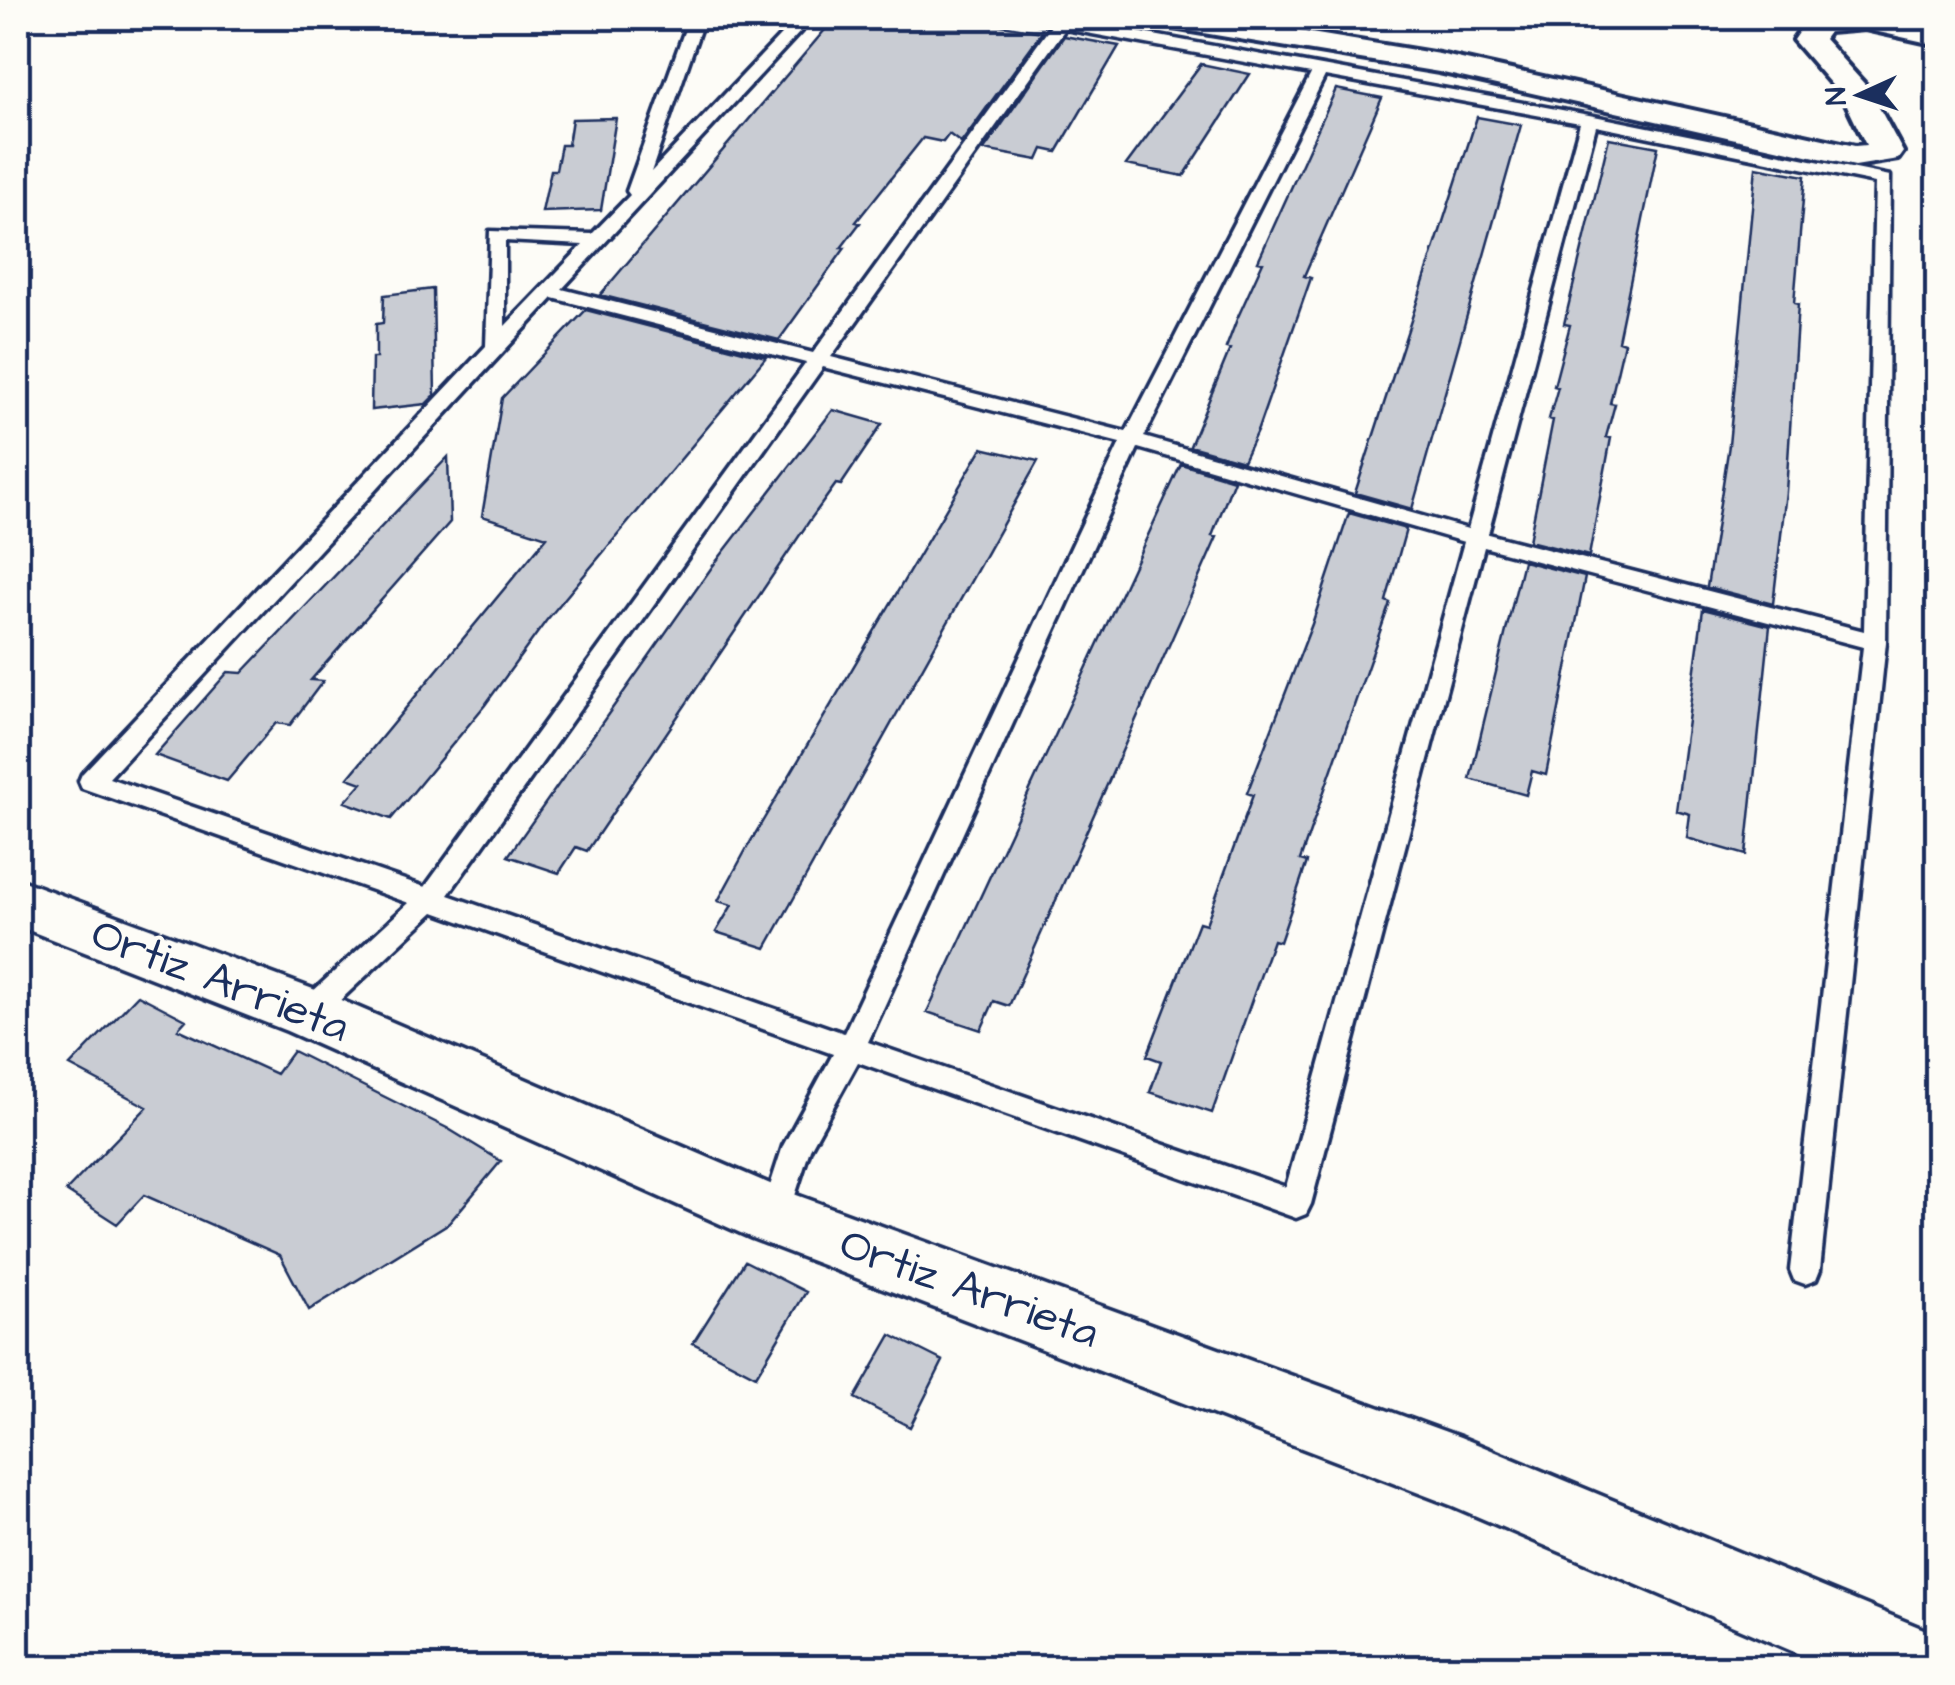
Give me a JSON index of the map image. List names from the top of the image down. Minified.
{"streets":{"street":["Ortiz Arrieta"]},"north":"left"}
